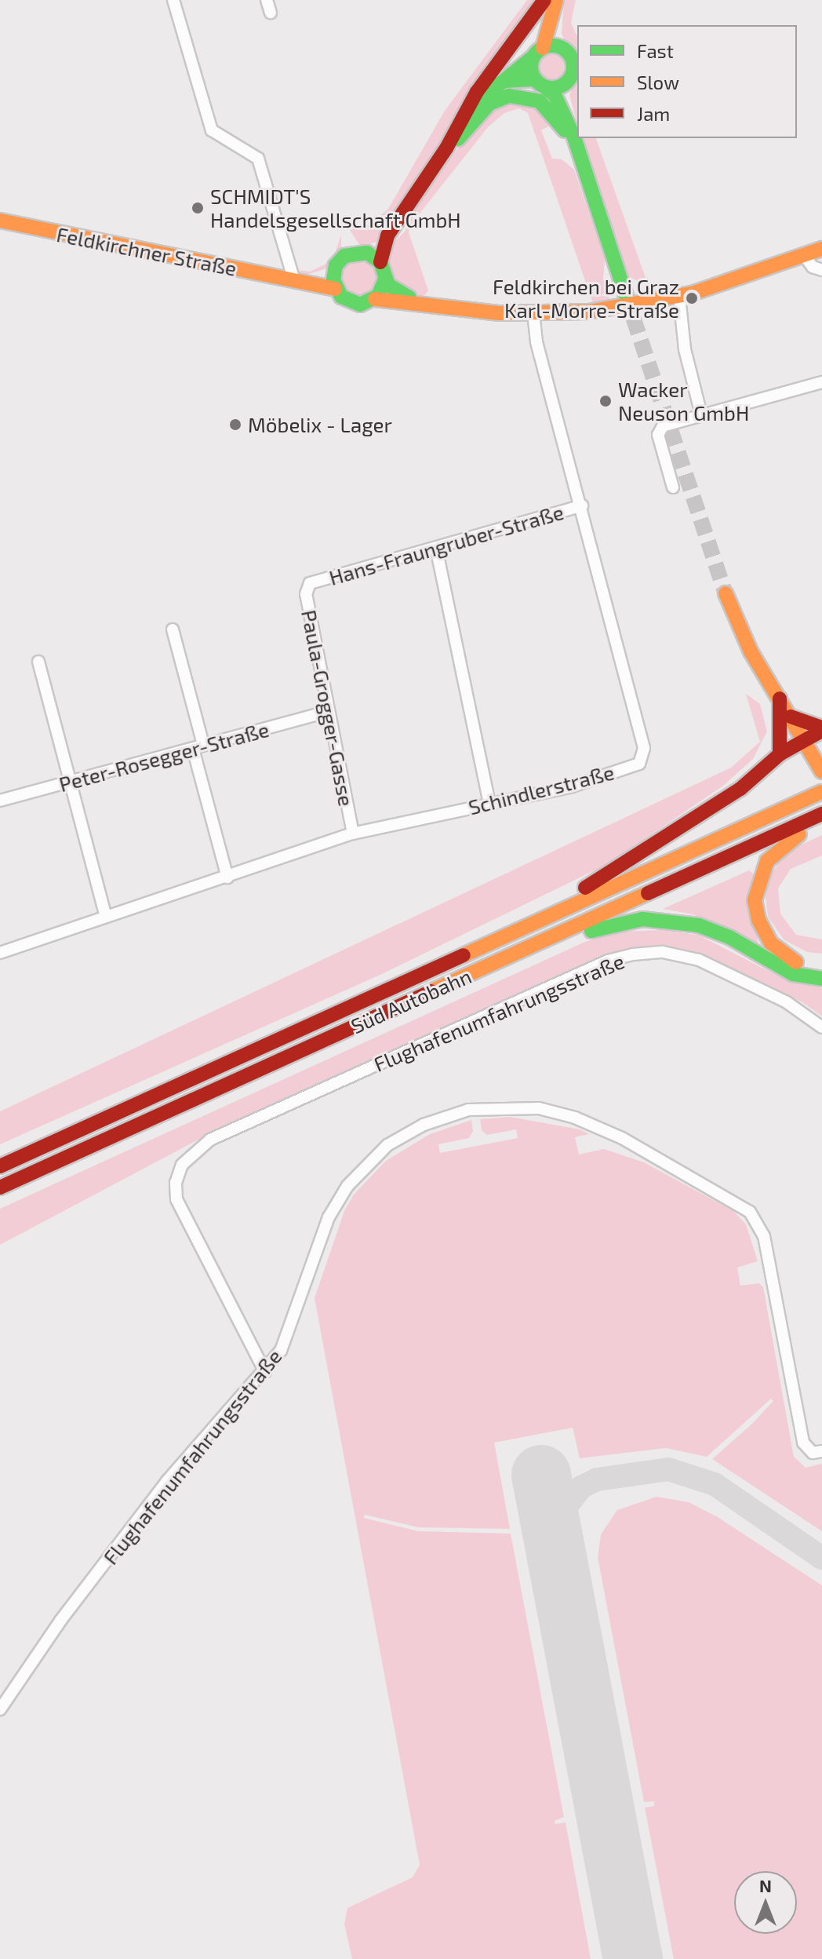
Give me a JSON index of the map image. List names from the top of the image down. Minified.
{"streets":{"main road":["Feldkirchner Straße","Süd Autobahn"],"street":["Hans-Fraungruber-Straße","Paula-Grogger-Gasse","Peter-Rosegger-Straße","Schindlerstraße","Flughafenumfahrungsstraße"]},"crossings":[["Hans-Fraungruber-Straße","Paula-Grogger-Gasse"],["Hans-Fraungruber-Straße","Schindlerstraße"],["Paula-Grogger-Gasse","Peter-Rosegger-Straße"],["Paula-Grogger-Gasse","Schindlerstraße"]],"places":["SCHMIDT'S Handelsgesellschaft GmbH","Feldkirchen bei Graz Karl-Morre-Straße","Wacker Neuson GmbH","Möbelix - Lager"],"legend":["Fast","Slow","Jam"],"north":"top"}
